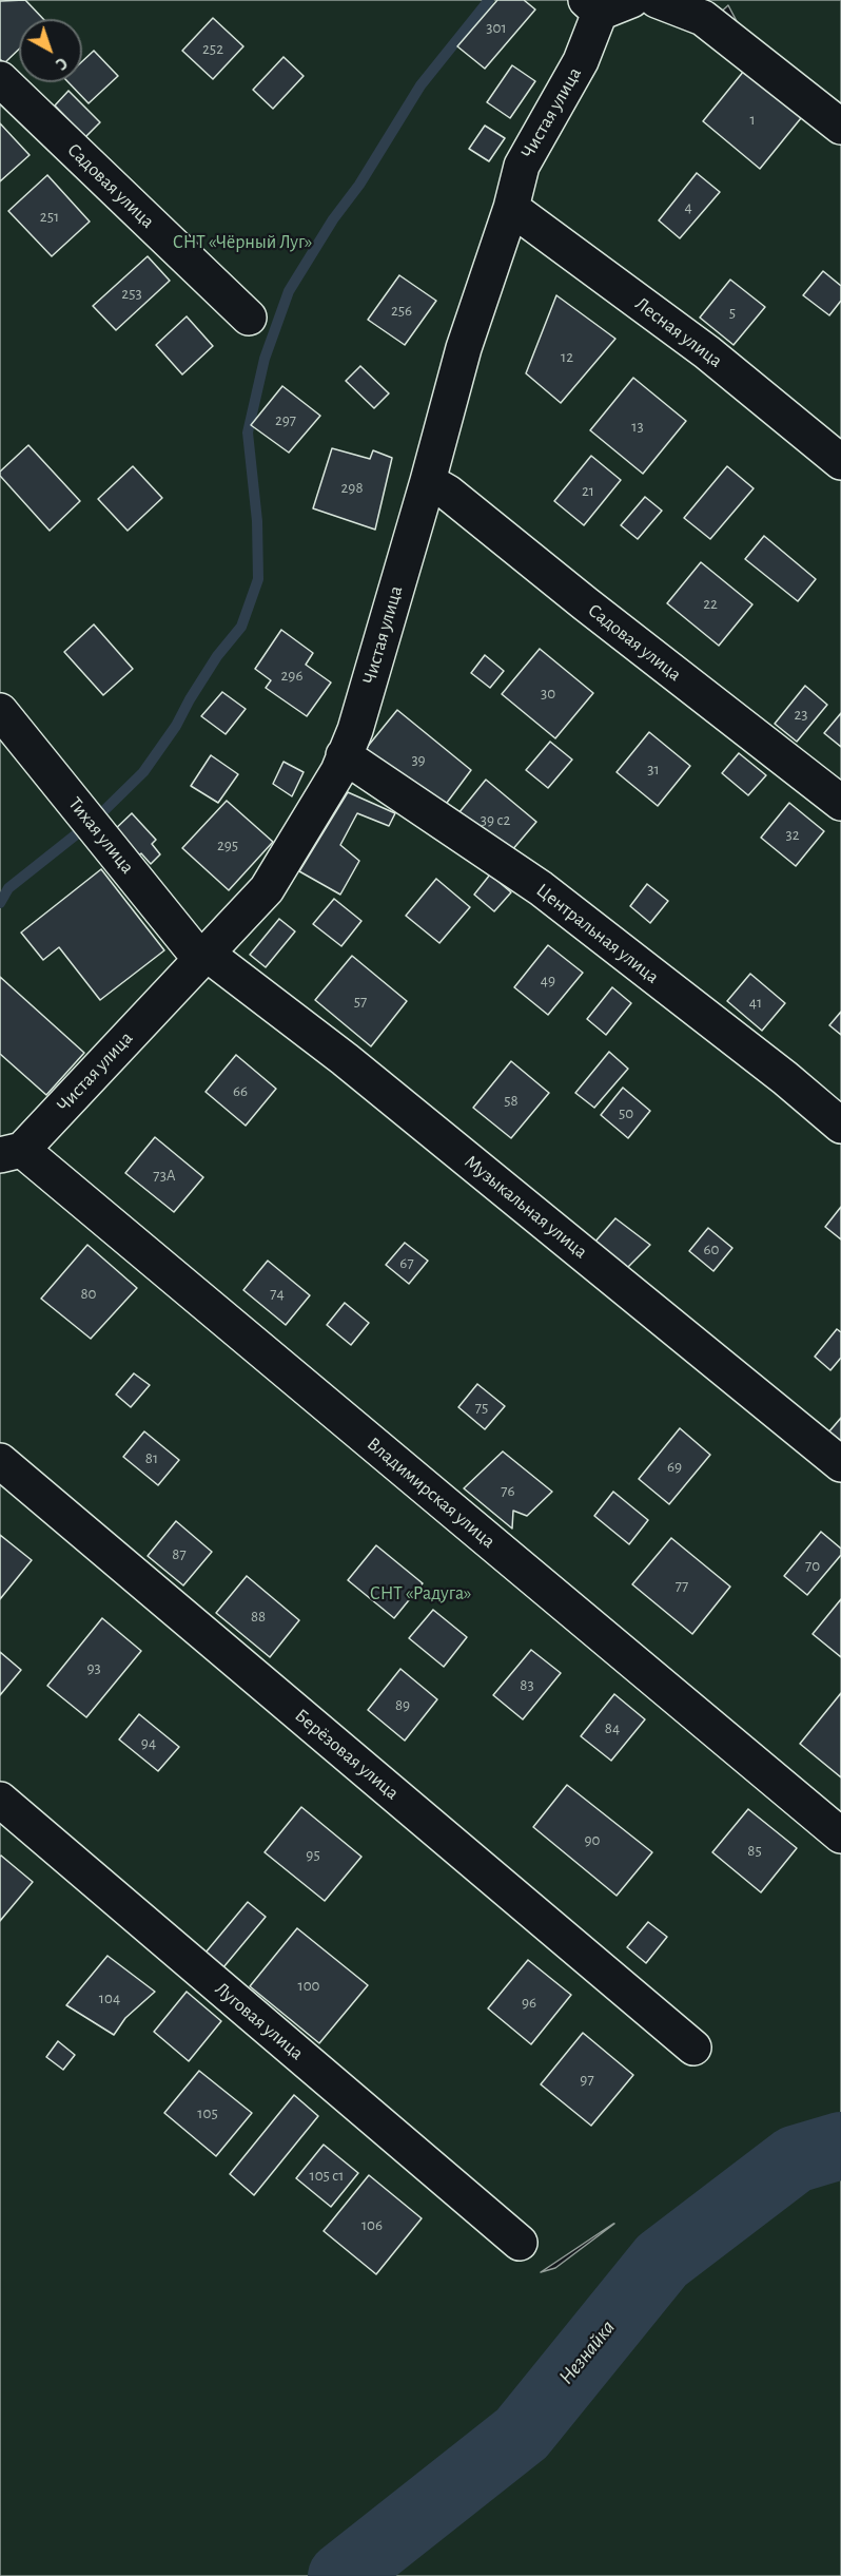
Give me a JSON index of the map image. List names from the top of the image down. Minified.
{"streets":{"street":["Чистая улица","Садовая улица","Лесная улица","Тихая улица","Центральная улица","Музыкальная улица","Владимирская улица","Берёзовая улица","Луговая улица"]},"crossings":[["Чистая улица","Садовая улица"],["Чистая улица","Лесная улица"],["Чистая улица","Тихая улица"],["Чистая улица","Центральная улица"],["Чистая улица","Музыкальная улица"],["Чистая улица","Владимирская улица"],["Тихая улица","Музыкальная улица"]],"water":["Незнайка"],"parks":["СНТ «Чёрный Луг»","СНТ «Радуга»"],"house_numbers":["301","252","1","4","251","253","256","5","12","297","13","298","21","22","296","30","23","39","31","39 с2","32","295","49","57","41","66","58","50","73А","60","67","80","74","75","81","69","76","87","70","77","88","93","83","89","84","94","90","85","95","100","104","96","97","105","105 с1","106"],"north":"bottom right"}
